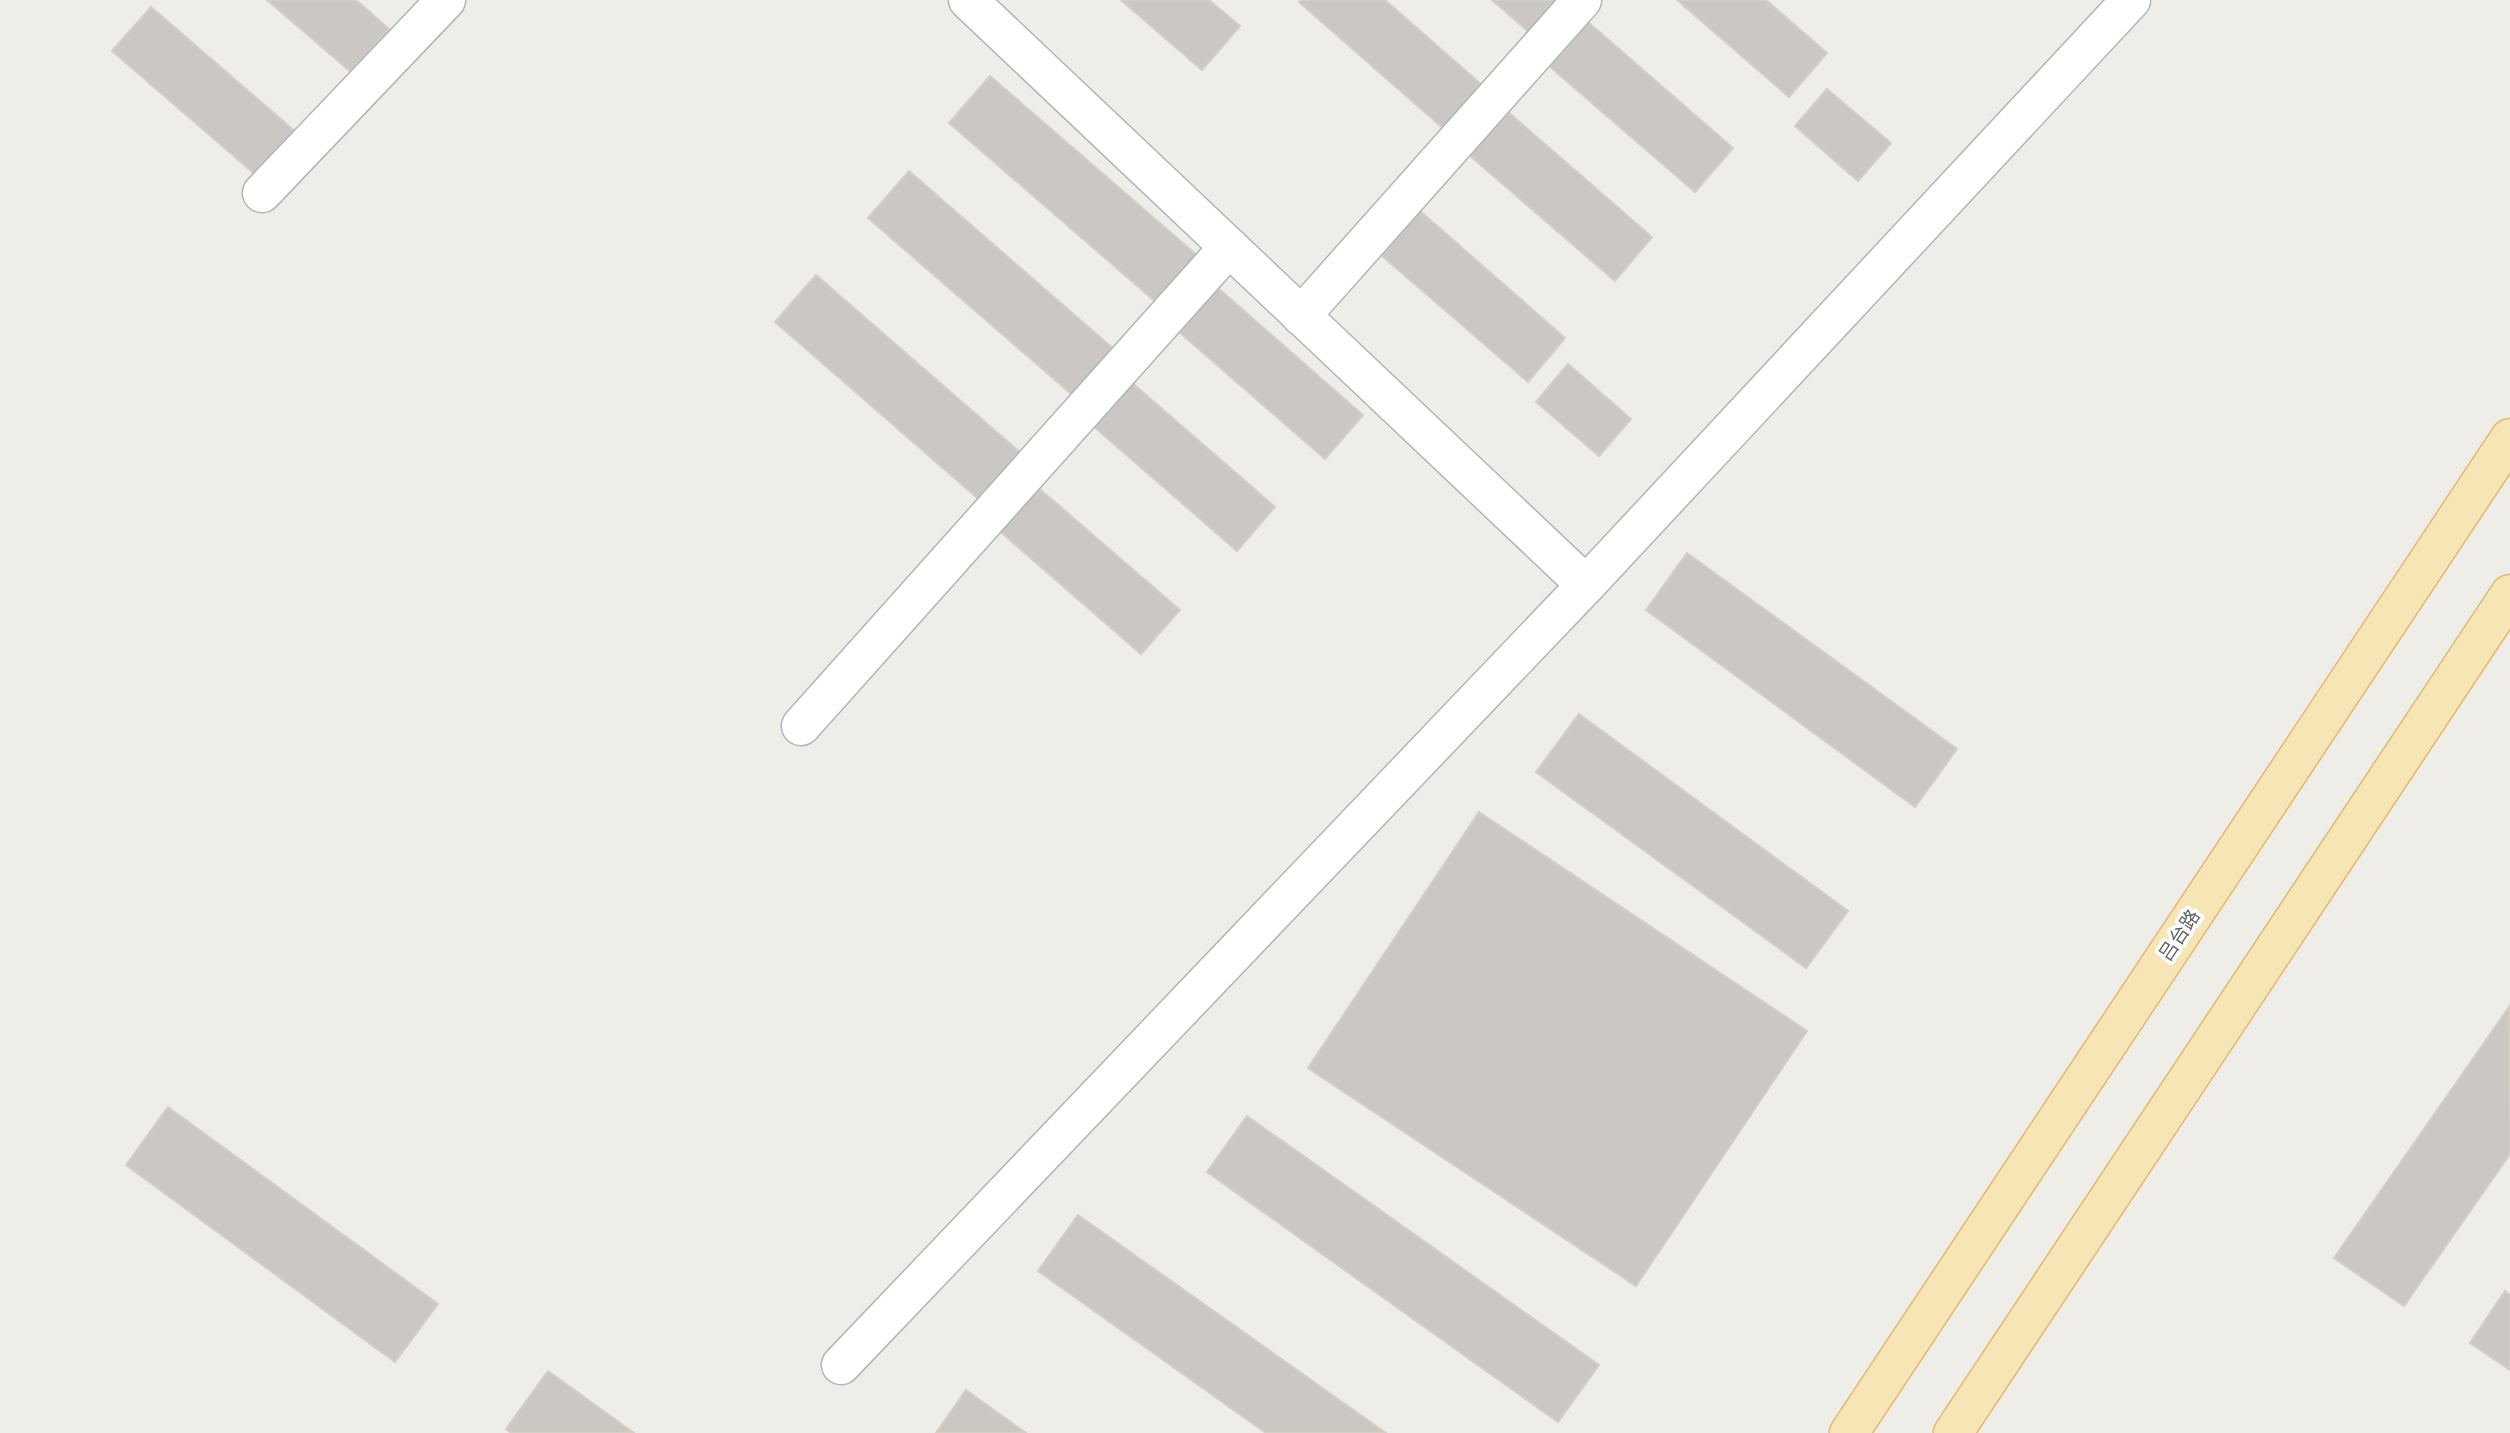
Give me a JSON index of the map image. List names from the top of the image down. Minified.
{"streets":{"main road":["吕台路"]}}
